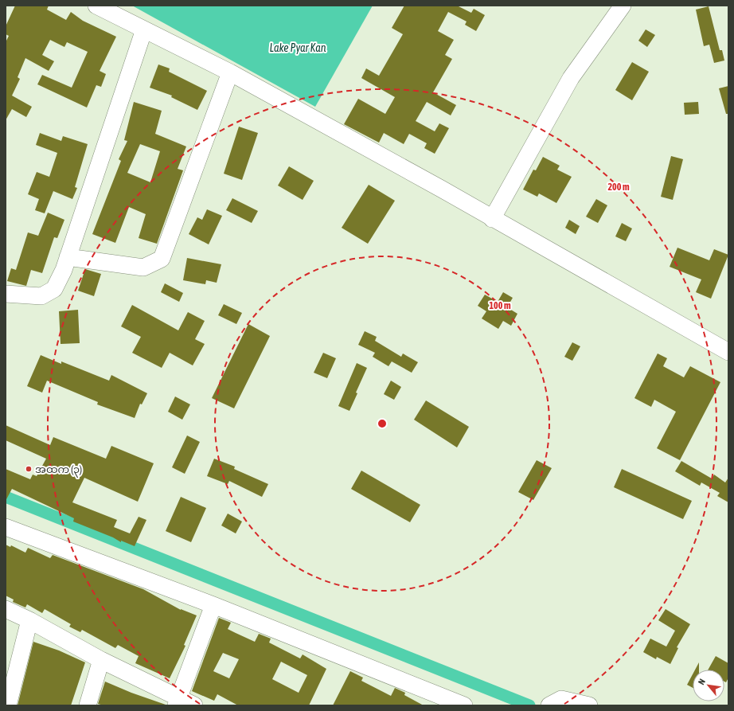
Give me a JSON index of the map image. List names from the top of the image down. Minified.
{"water":["Lake Pyar Kan"],"places":["အထက (၃)"],"north":"top left","rings":["200 m","100 m"]}
